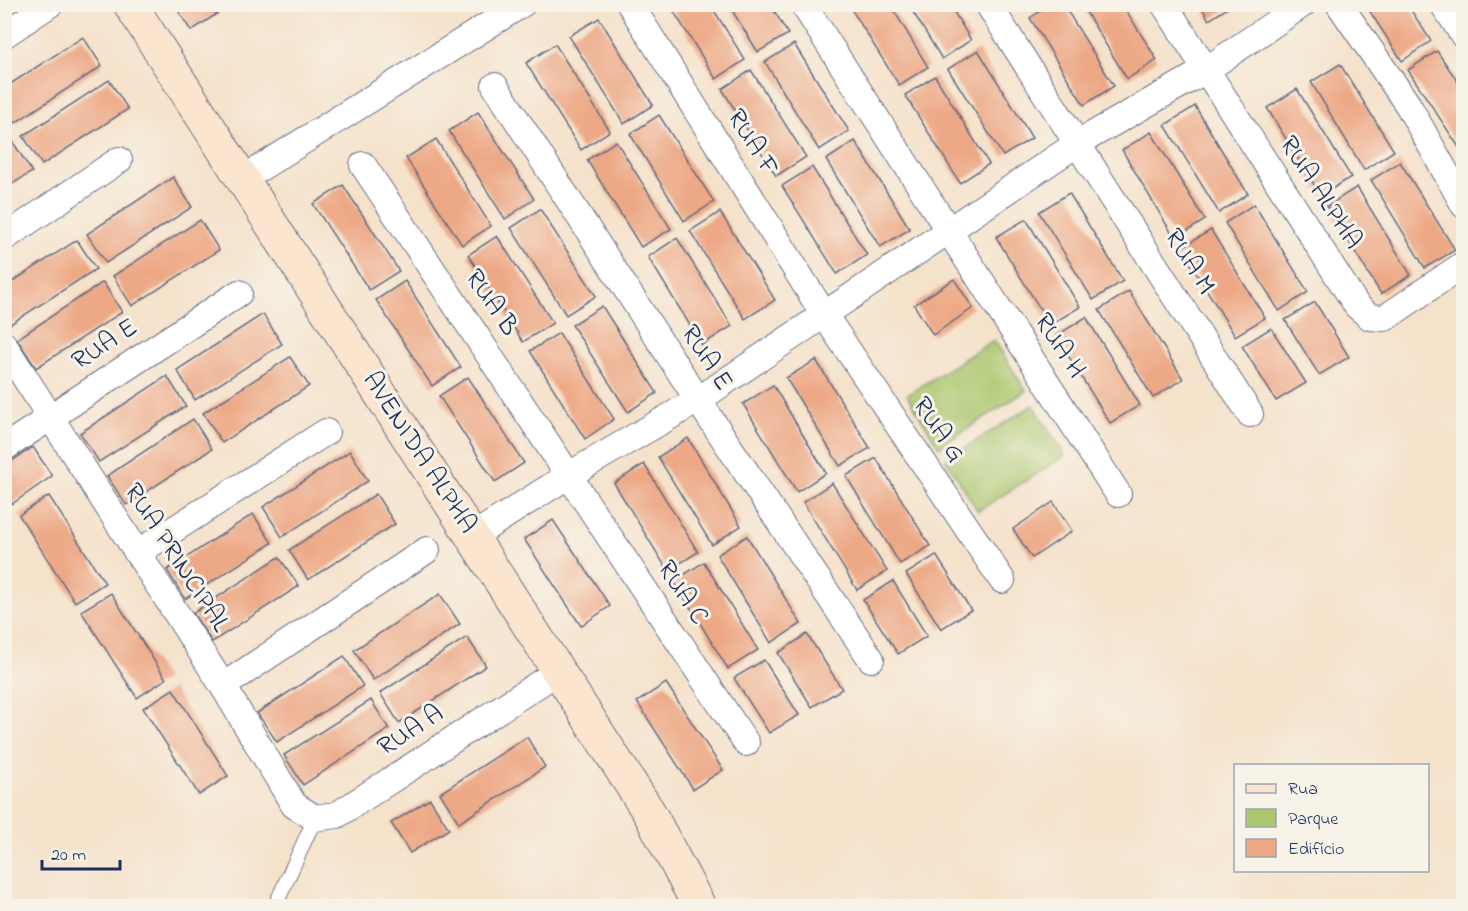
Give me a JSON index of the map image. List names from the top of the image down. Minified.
{"streets":{"street":["RUA F","RUA ALPHA","RUA M","RUA B","RUA E","RUA H","RUA G","AVENIDA ALPHA","RUA PRINCIPAL","RUA C","RUA A"]},"crossings":[["RUA F","RUA G"],["RUA B","RUA C"],["RUA E","RUA PRINCIPAL"],["AVENIDA ALPHA","RUA A"],["RUA PRINCIPAL","RUA A"]],"legend":["Rua","Parque","Edifício"],"scale_bar":"20 m"}
